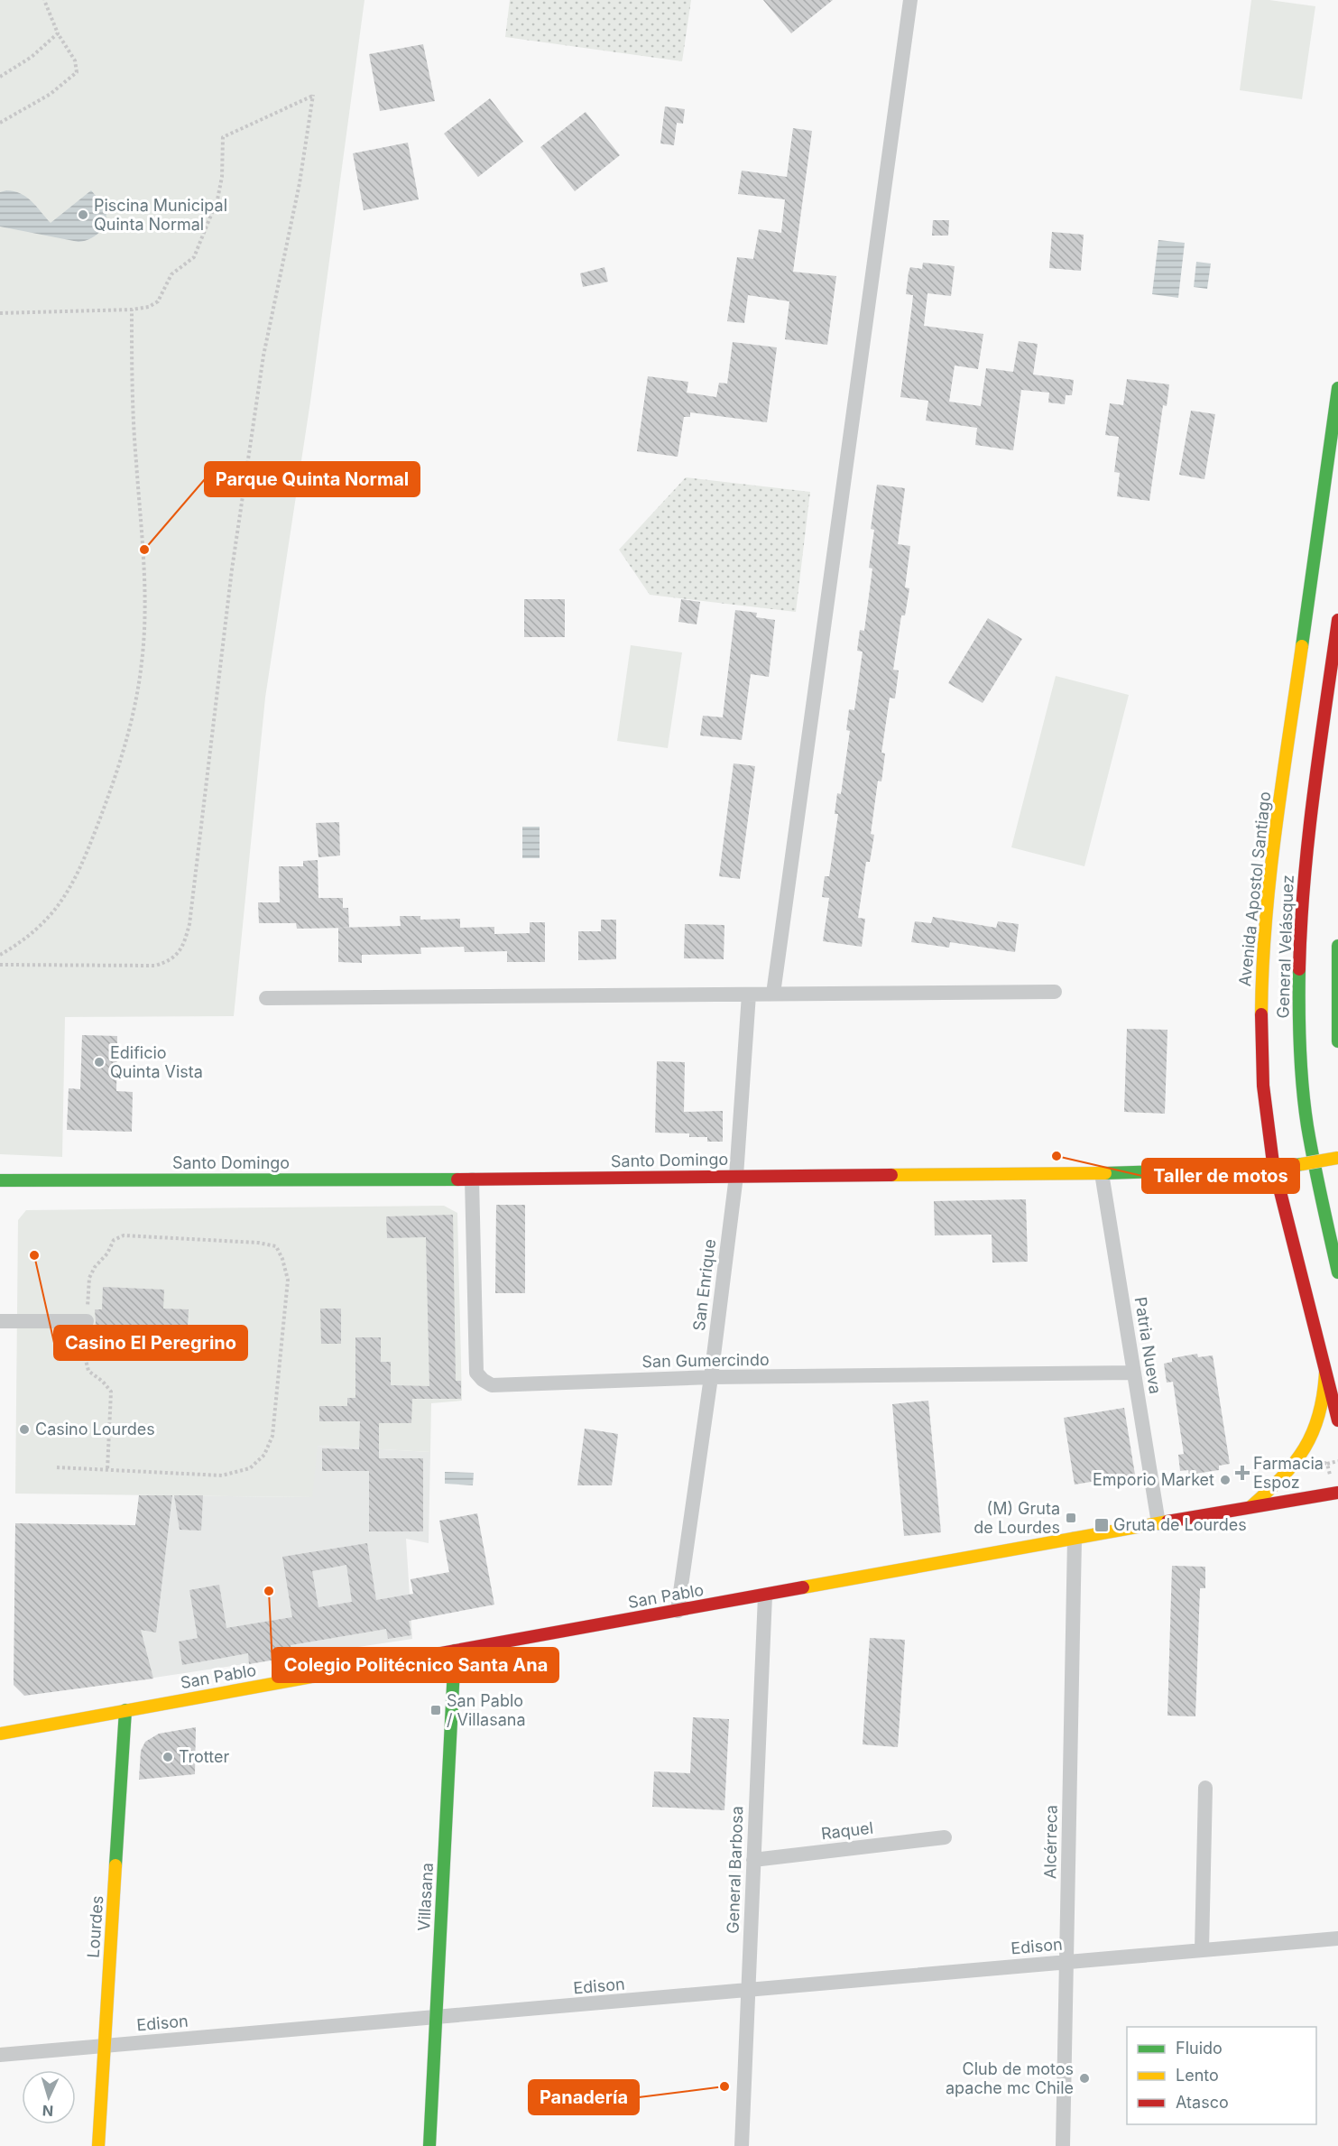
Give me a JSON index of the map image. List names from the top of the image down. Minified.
{"streets":{"main road":["Avenida Apostol Santiago","General Velásquez","Santo Domingo","San Pablo","Villasana","Lourdes"],"street":["San Enrique","Patria Nueva","San Gumercindo","Raquel","Alcérreca","General Barbosa","Edison"]},"crossings":[["Avenida Apostol Santiago","Santo Domingo"],["Santo Domingo","San Enrique"],["Santo Domingo","Patria Nueva"],["Santo Domingo","San Gumercindo"],["San Enrique","San Gumercindo"],["San Enrique","San Pablo"],["Patria Nueva","San Gumercindo"],["Patria Nueva","San Pablo"],["San Pablo","Alcérreca"],["San Pablo","General Barbosa"],["San Pablo","Villasana"],["San Pablo","Lourdes"],["Raquel","General Barbosa"],["Alcérreca","Edison"],["General Barbosa","Edison"],["Villasana","Edison"],["Lourdes","Edison"]],"places":{"other":["Piscina Municipal Quinta Normal","Parque Quinta Normal","Edificio Quinta Vista","Taller de motos","Casino El Peregrino","Casino Lourdes","Emporio Market","Colegio Politécnico Santa Ana","Trotter","Club de motos apache mc Chile","Panadería"],"health":["Farmacia Espoz"],"transit":["(M) Gruta de Lourdes","Gruta de Lourdes","San Pablo / Villasana"]},"legend":["Fluido","Lento","Atasco"],"north":"bottom"}
